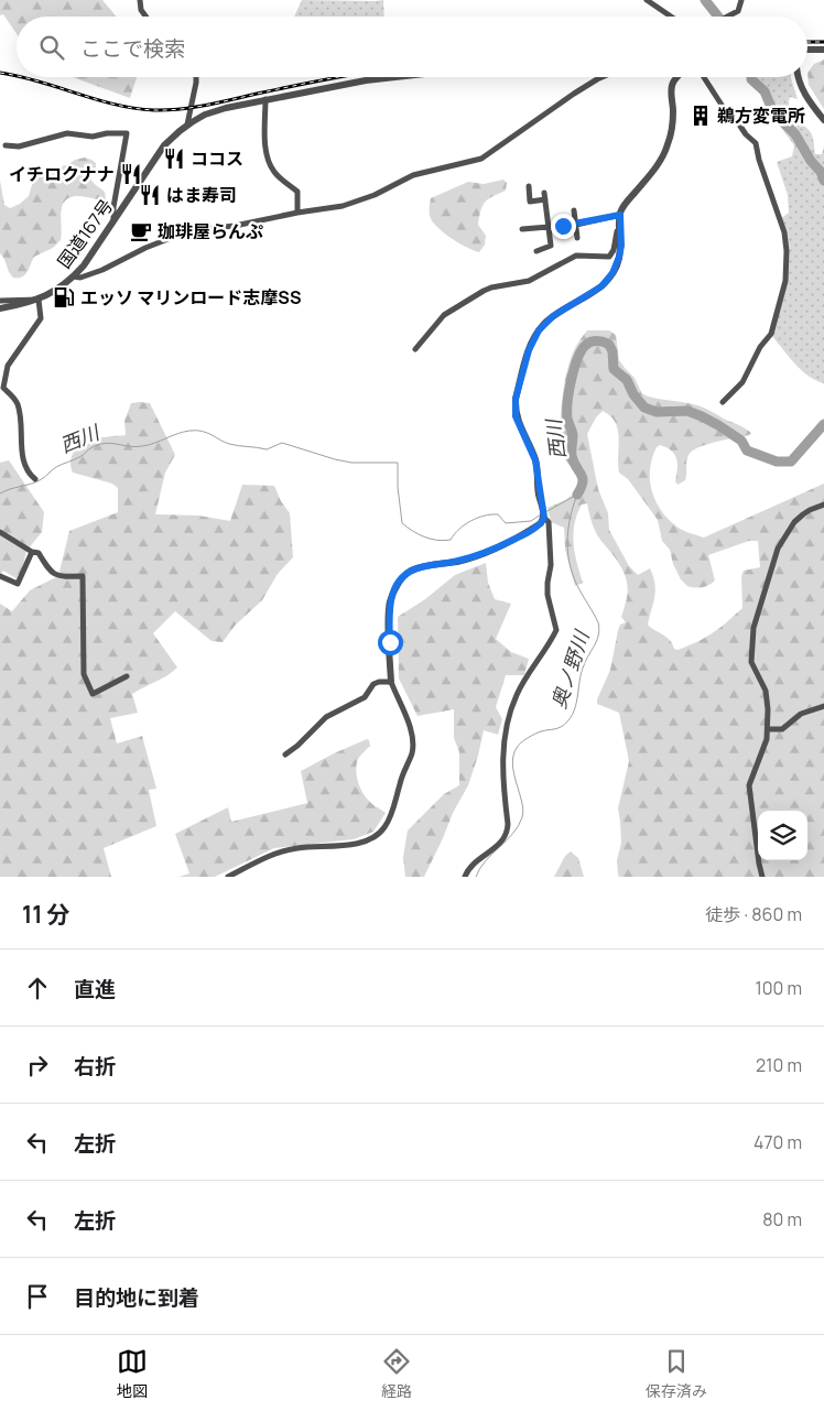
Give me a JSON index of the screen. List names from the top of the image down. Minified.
{"streets":{"street":["国道167号"]},"water":["西川","奥ノ野川"],"places":{"building":["鵜方変電所"],"restaurant":["ココス","イチロクナナ","はま寿司"],"cafe":["珈琲屋らんぷ"],"fuel station":["エッソ マリンロード志摩SS"]},"page":{"search":"ここで検索","heading":["11 分","徒歩 · 860 m"],"list":[["直進","100 m"],["右折","210 m"],["左折","470 m"],["左折","80 m"],"目的地に到着"],"nav":["地図","経路","保存済み"]}}
